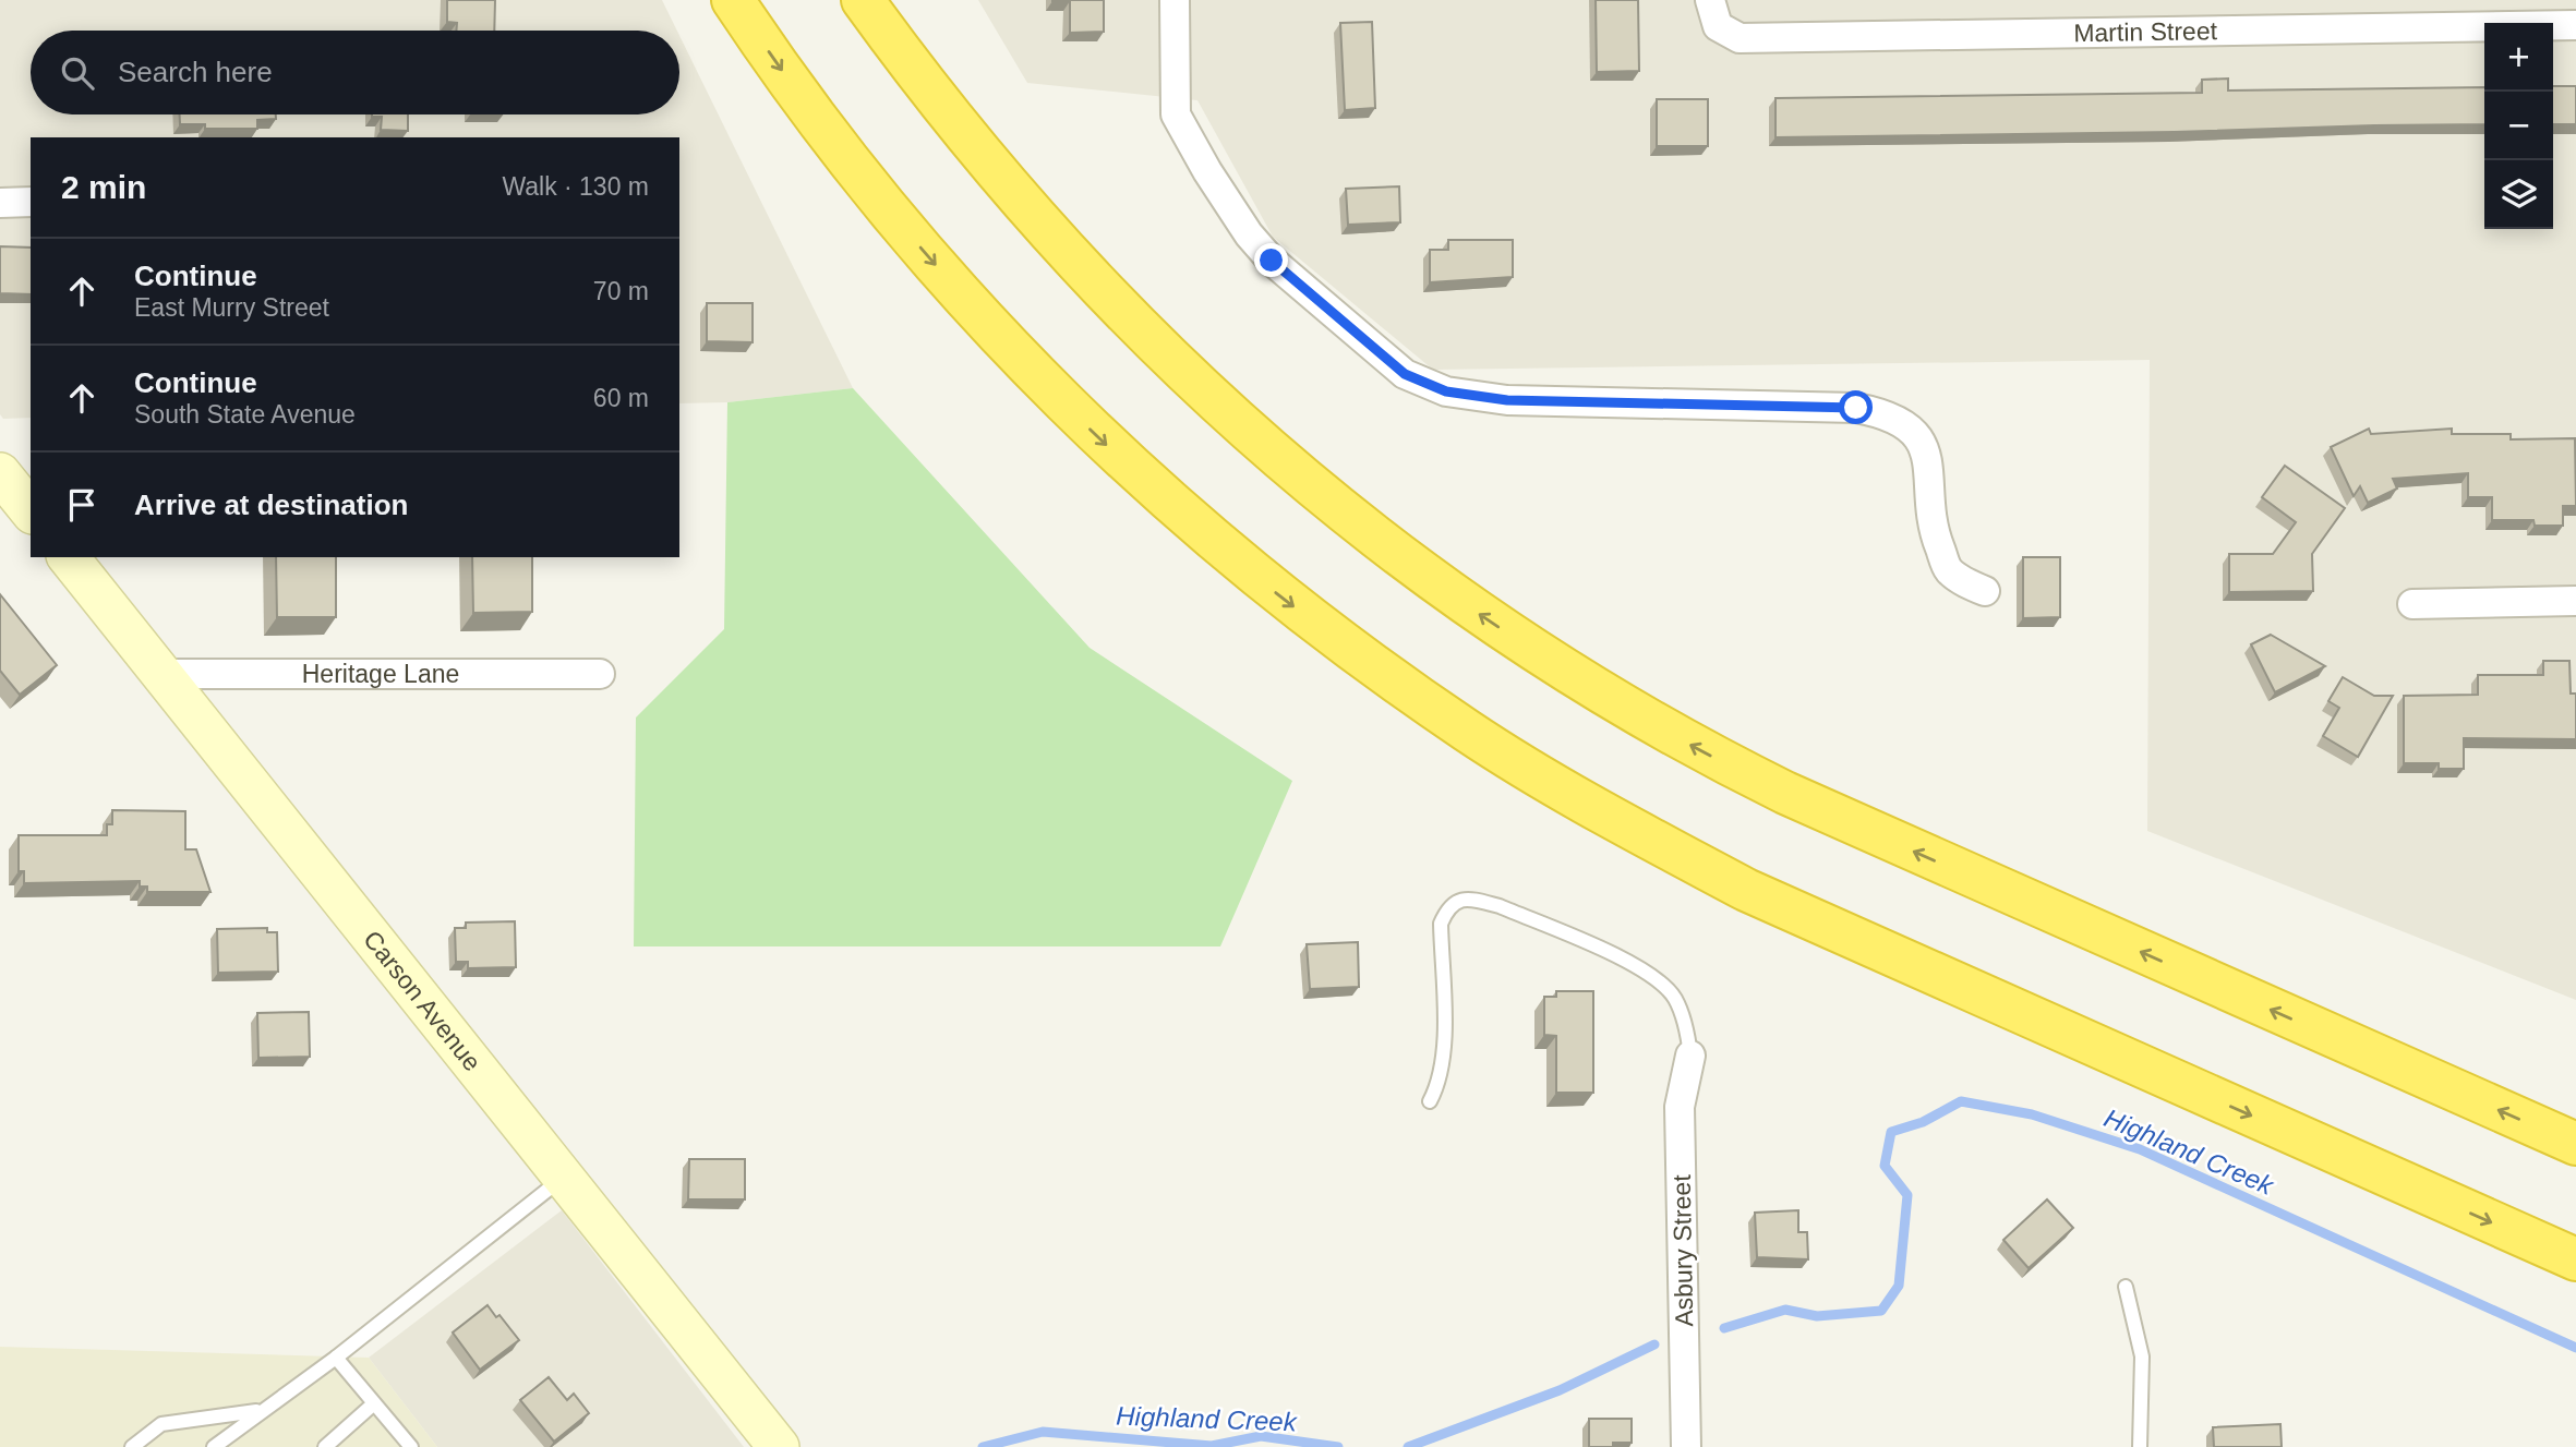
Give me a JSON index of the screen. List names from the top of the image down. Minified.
{"streets":{"main road":["Carson Avenue"],"street":["Martin Street","Heritage Lane","Asbury Street"]},"crossings":[["Heritage Lane","Carson Avenue"]],"water":["Highland Creek"],"page":{"map_buttons":["+","−"],"search":"Search here","heading":["2 min","Walk · 130 m"],"list":[["Continue","East Murry Street","70 m"],["Continue","South State Avenue","60 m"],"Arrive at destination"]}}
